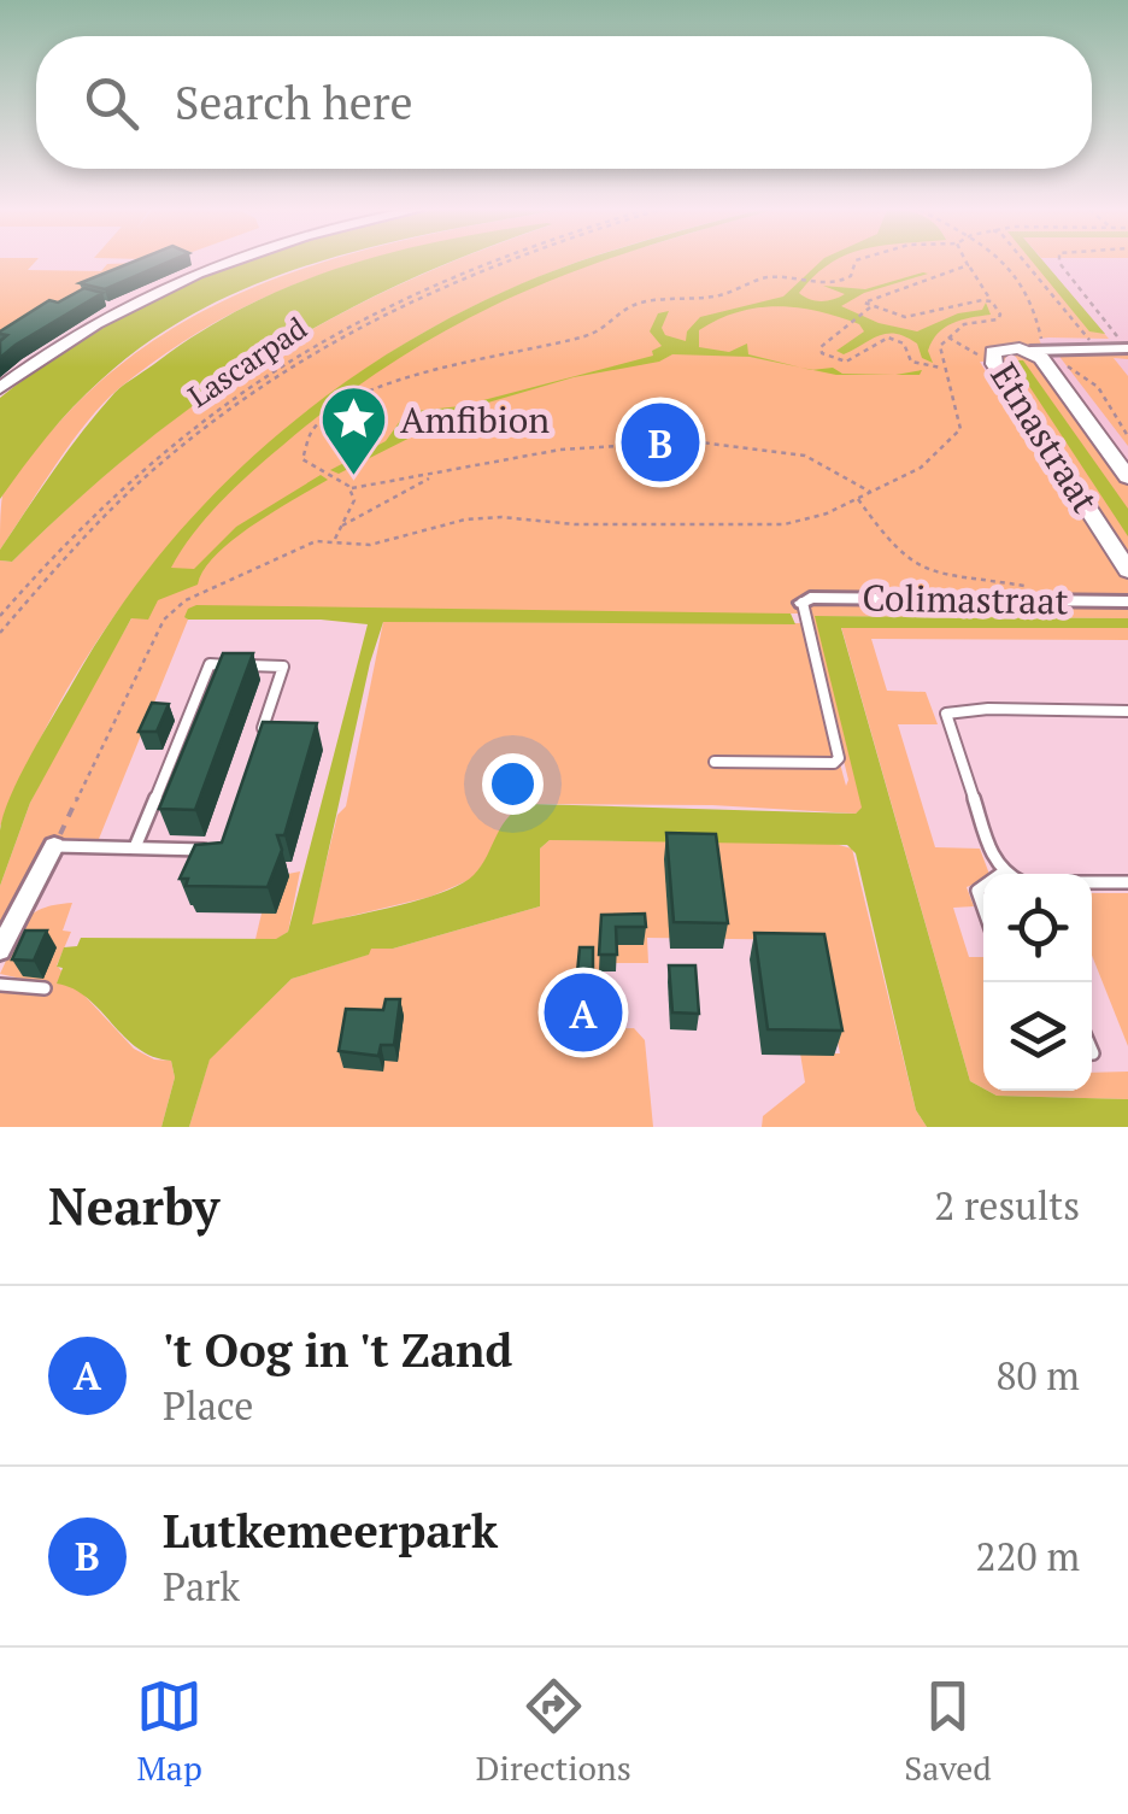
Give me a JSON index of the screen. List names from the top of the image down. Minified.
{"streets":{"street":["Etnastraat","Colimastraat"],"path":["Lascarpad"]},"places":{"place":["Amfibion"]},"page":{"search":"Search here","pins":["B","A"],"heading":["Nearby","2 results"],"list":[{"mark":"A","name":"'t Oog in 't Zand","note":"Place","value":"80 m"},{"mark":"B","name":"Lutkemeerpark","note":"Park","value":"220 m"}],"nav":["Map","Directions","Saved"]}}
